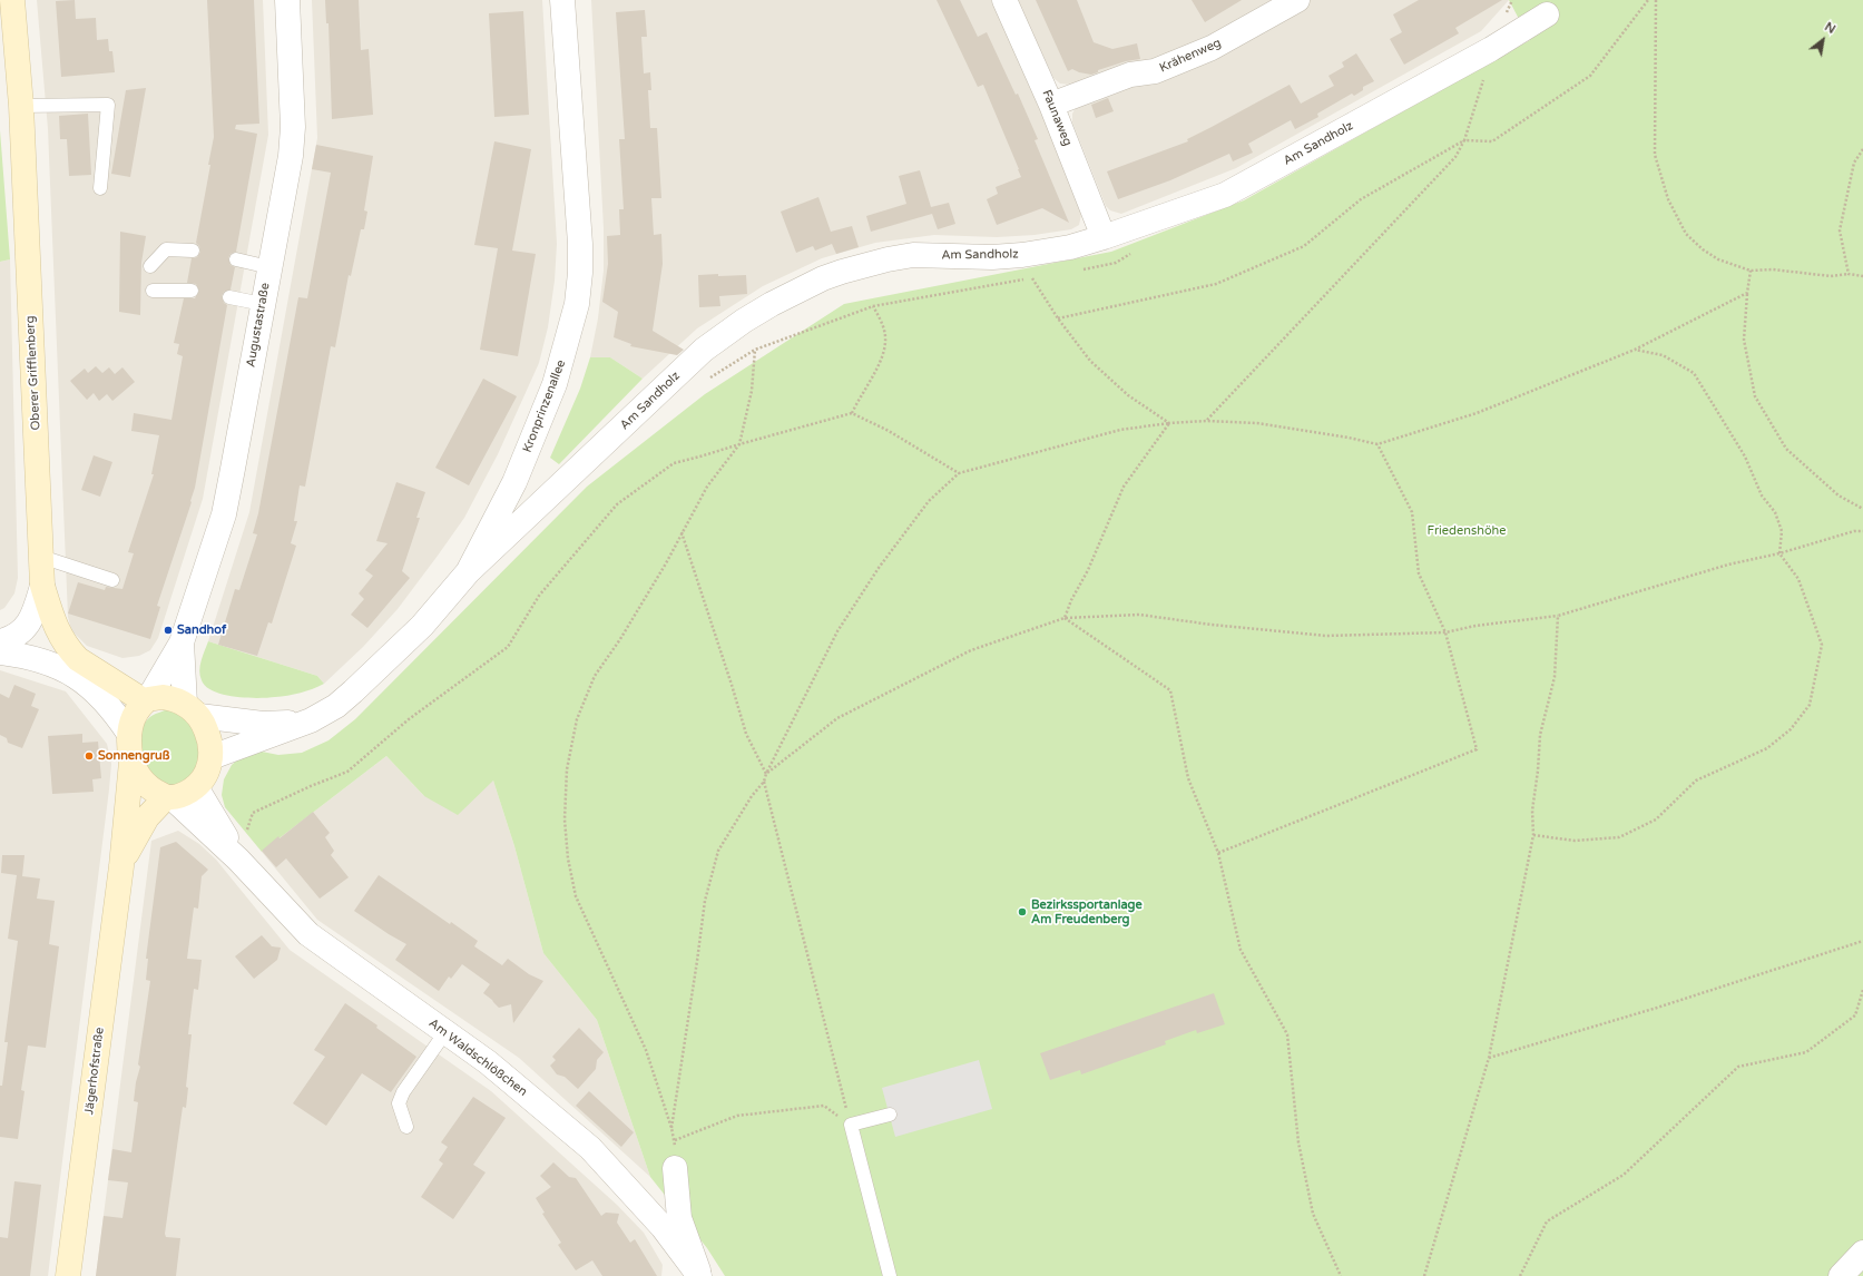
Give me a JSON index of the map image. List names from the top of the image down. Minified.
{"streets":{"main road":["Oberer Grifflenberg","Jägerhofstraße"],"street":["Krähenweg","Faunaweg","Am Sandholz","Augustastraße","Kronprinzenallee","Am Waldschlößchen"]},"crossings":[["Krähenweg","Faunaweg"],["Faunaweg","Am Sandholz"],["Am Sandholz","Kronprinzenallee"],["Augustastraße","Oberer Grifflenberg"],["Augustastraße","Kronprinzenallee"],["Augustastraße","Am Waldschlößchen"],["Augustastraße","Jägerhofstraße"],["Oberer Grifflenberg","Kronprinzenallee"],["Oberer Grifflenberg","Am Waldschlößchen"],["Oberer Grifflenberg","Jägerhofstraße"],["Kronprinzenallee","Am Waldschlößchen"],["Kronprinzenallee","Jägerhofstraße"],["Am Waldschlößchen","Jägerhofstraße"]],"parks":["Friedenshöhe"],"places":["Sandhof","Sonnengruß","Bezirkssportanlage Am Freudenberg"],"north":"top right"}
